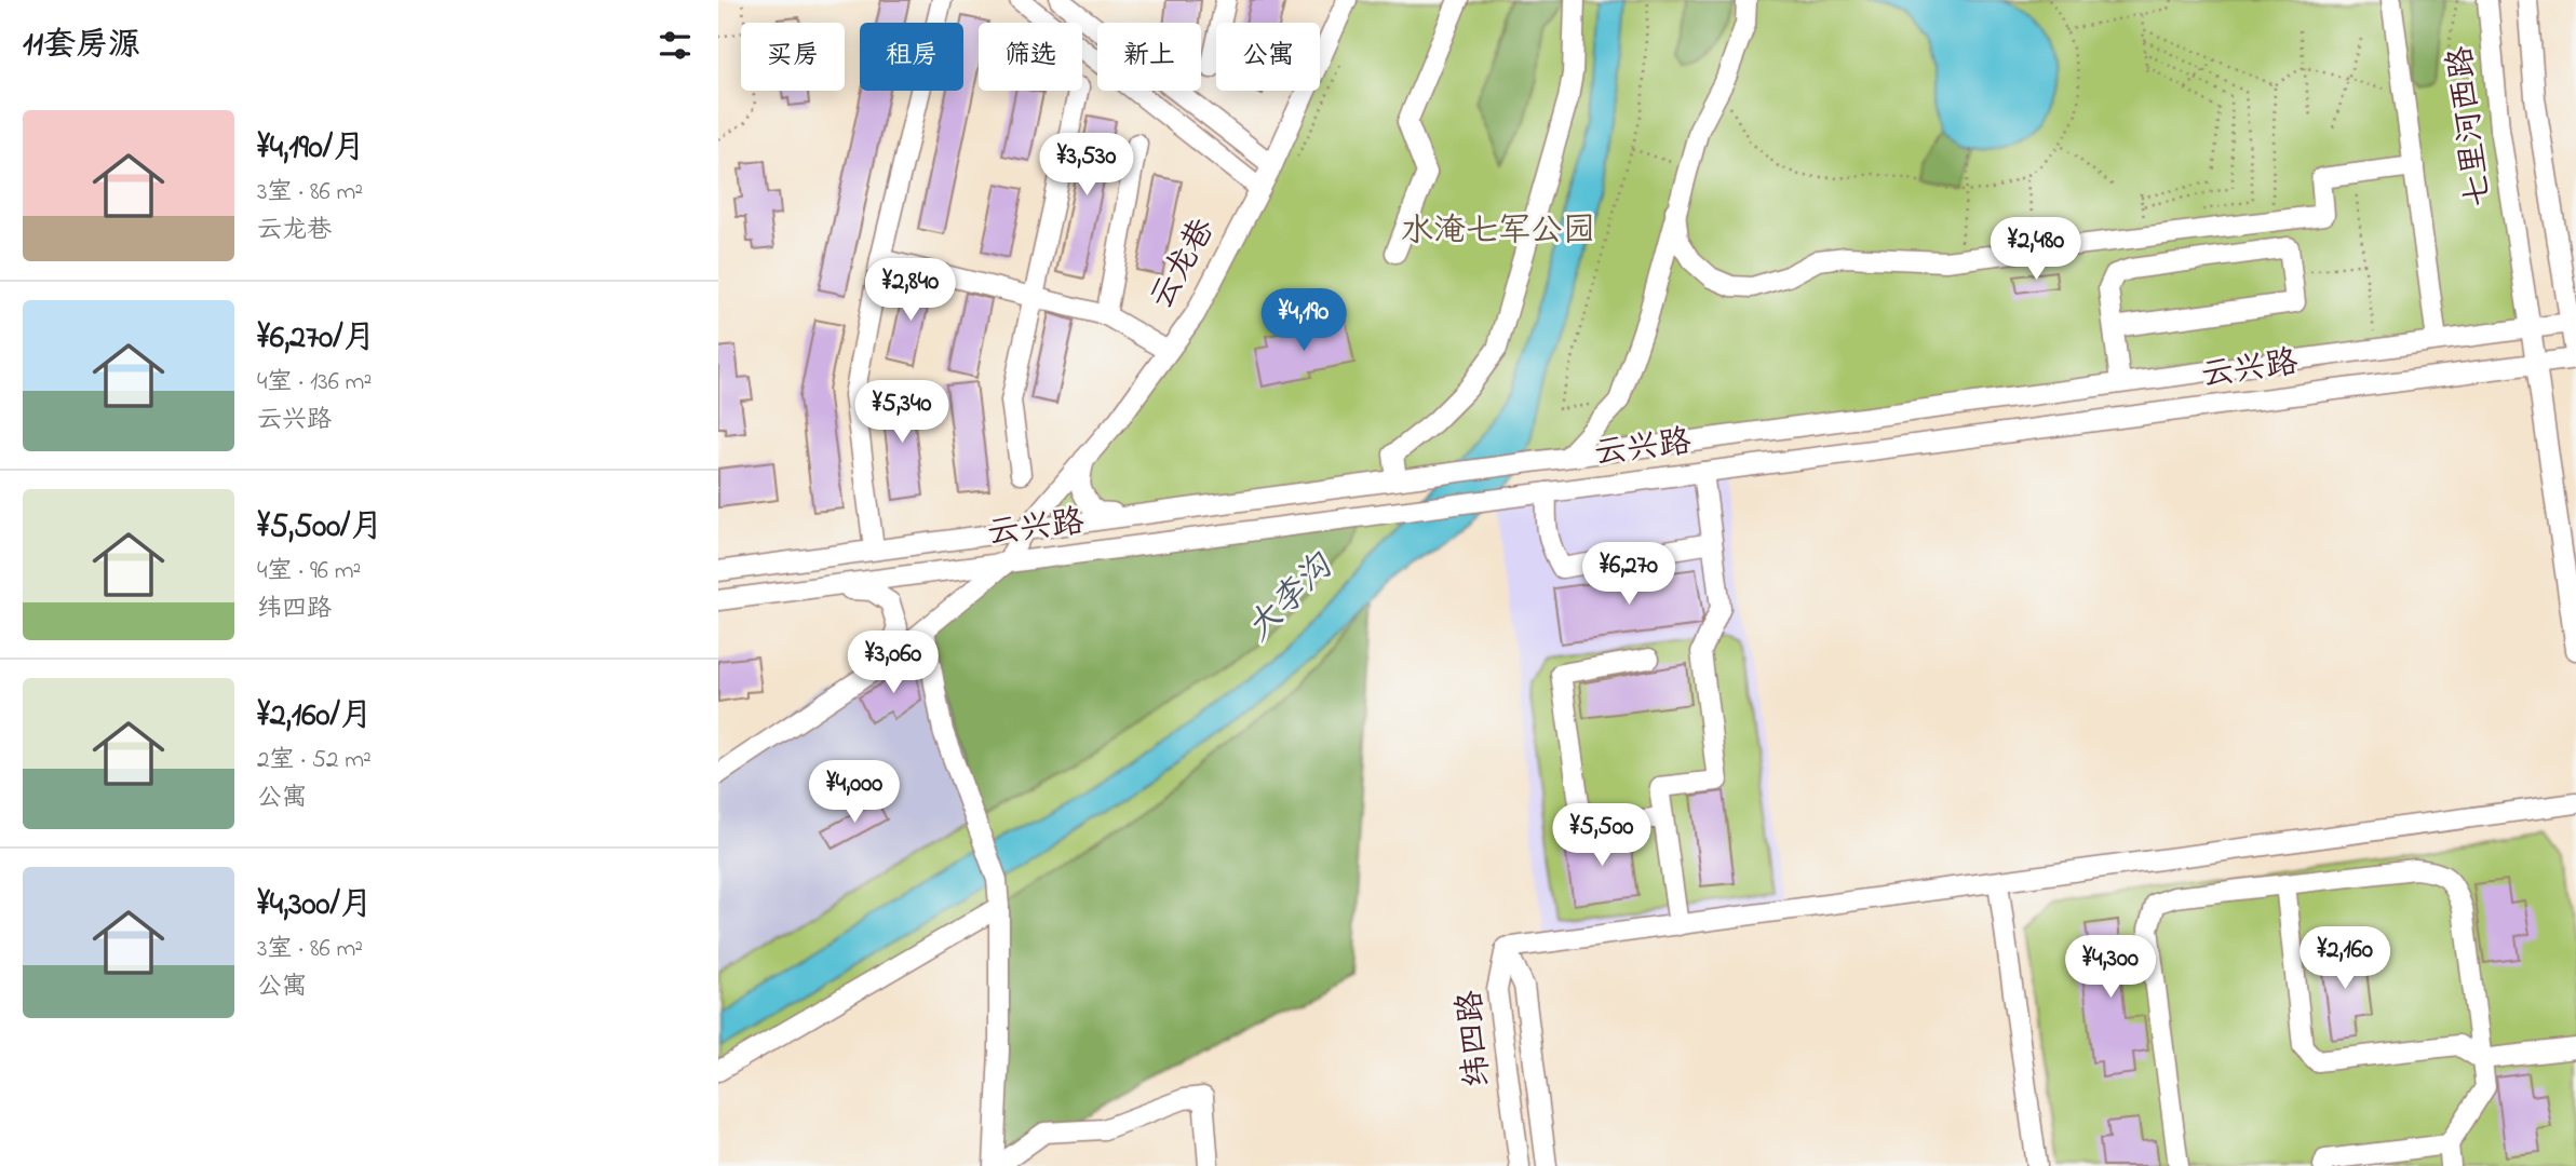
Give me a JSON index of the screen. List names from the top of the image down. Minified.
{"streets":{"street":["七里河西路","云龙巷","云兴路","纬四路"]},"crossings":[["七里河西路","云兴路"],["云龙巷","云兴路"]],"water":["大李沟"],"parks":["水淹七军公园"],"page":{"heading":"11套房源","chip":["买房","租房","筛选","新上","公寓"],"list":[{"name":"¥4,190/月","note":"3室 · 86 m² · 云龙巷"},{"name":"¥6,270/月","note":"4室 · 136 m² · 云兴路"},{"name":"¥5,500/月","note":"4室 · 96 m² · 纬四路"},{"name":"¥2,160/月","note":"2室 · 52 m² · 公寓"},{"name":"¥4,300/月","note":"3室 · 86 m² · 公寓"}],"price":["¥3,530","¥2,480","¥2,840","¥4,190","¥5,340","¥6,270","¥3,060","¥4,000","¥5,500","¥2,160","¥4,300"]}}
